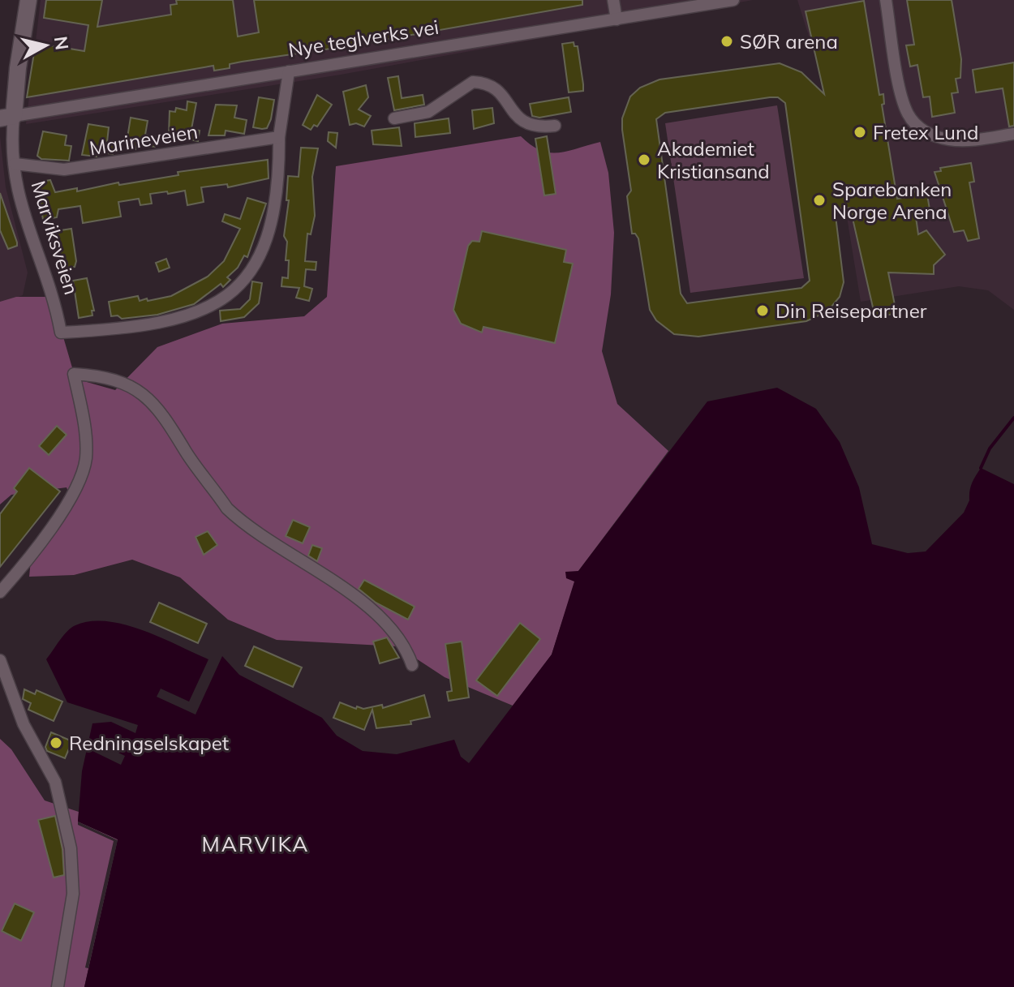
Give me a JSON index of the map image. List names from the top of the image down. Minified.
{"streets":{"street":["Nye teglverks vei","Marineveien","Marviksveien"]},"crossings":[["Nye teglverks vei","Marviksveien"],["Marineveien","Marviksveien"]],"districts":["MARVIKA"],"places":["SØR arena","Fretex Lund","Akademiet Kristiansand","Sparebanken Norge Arena","Din Reisepartner","Redningselskapet"],"north":"right"}
